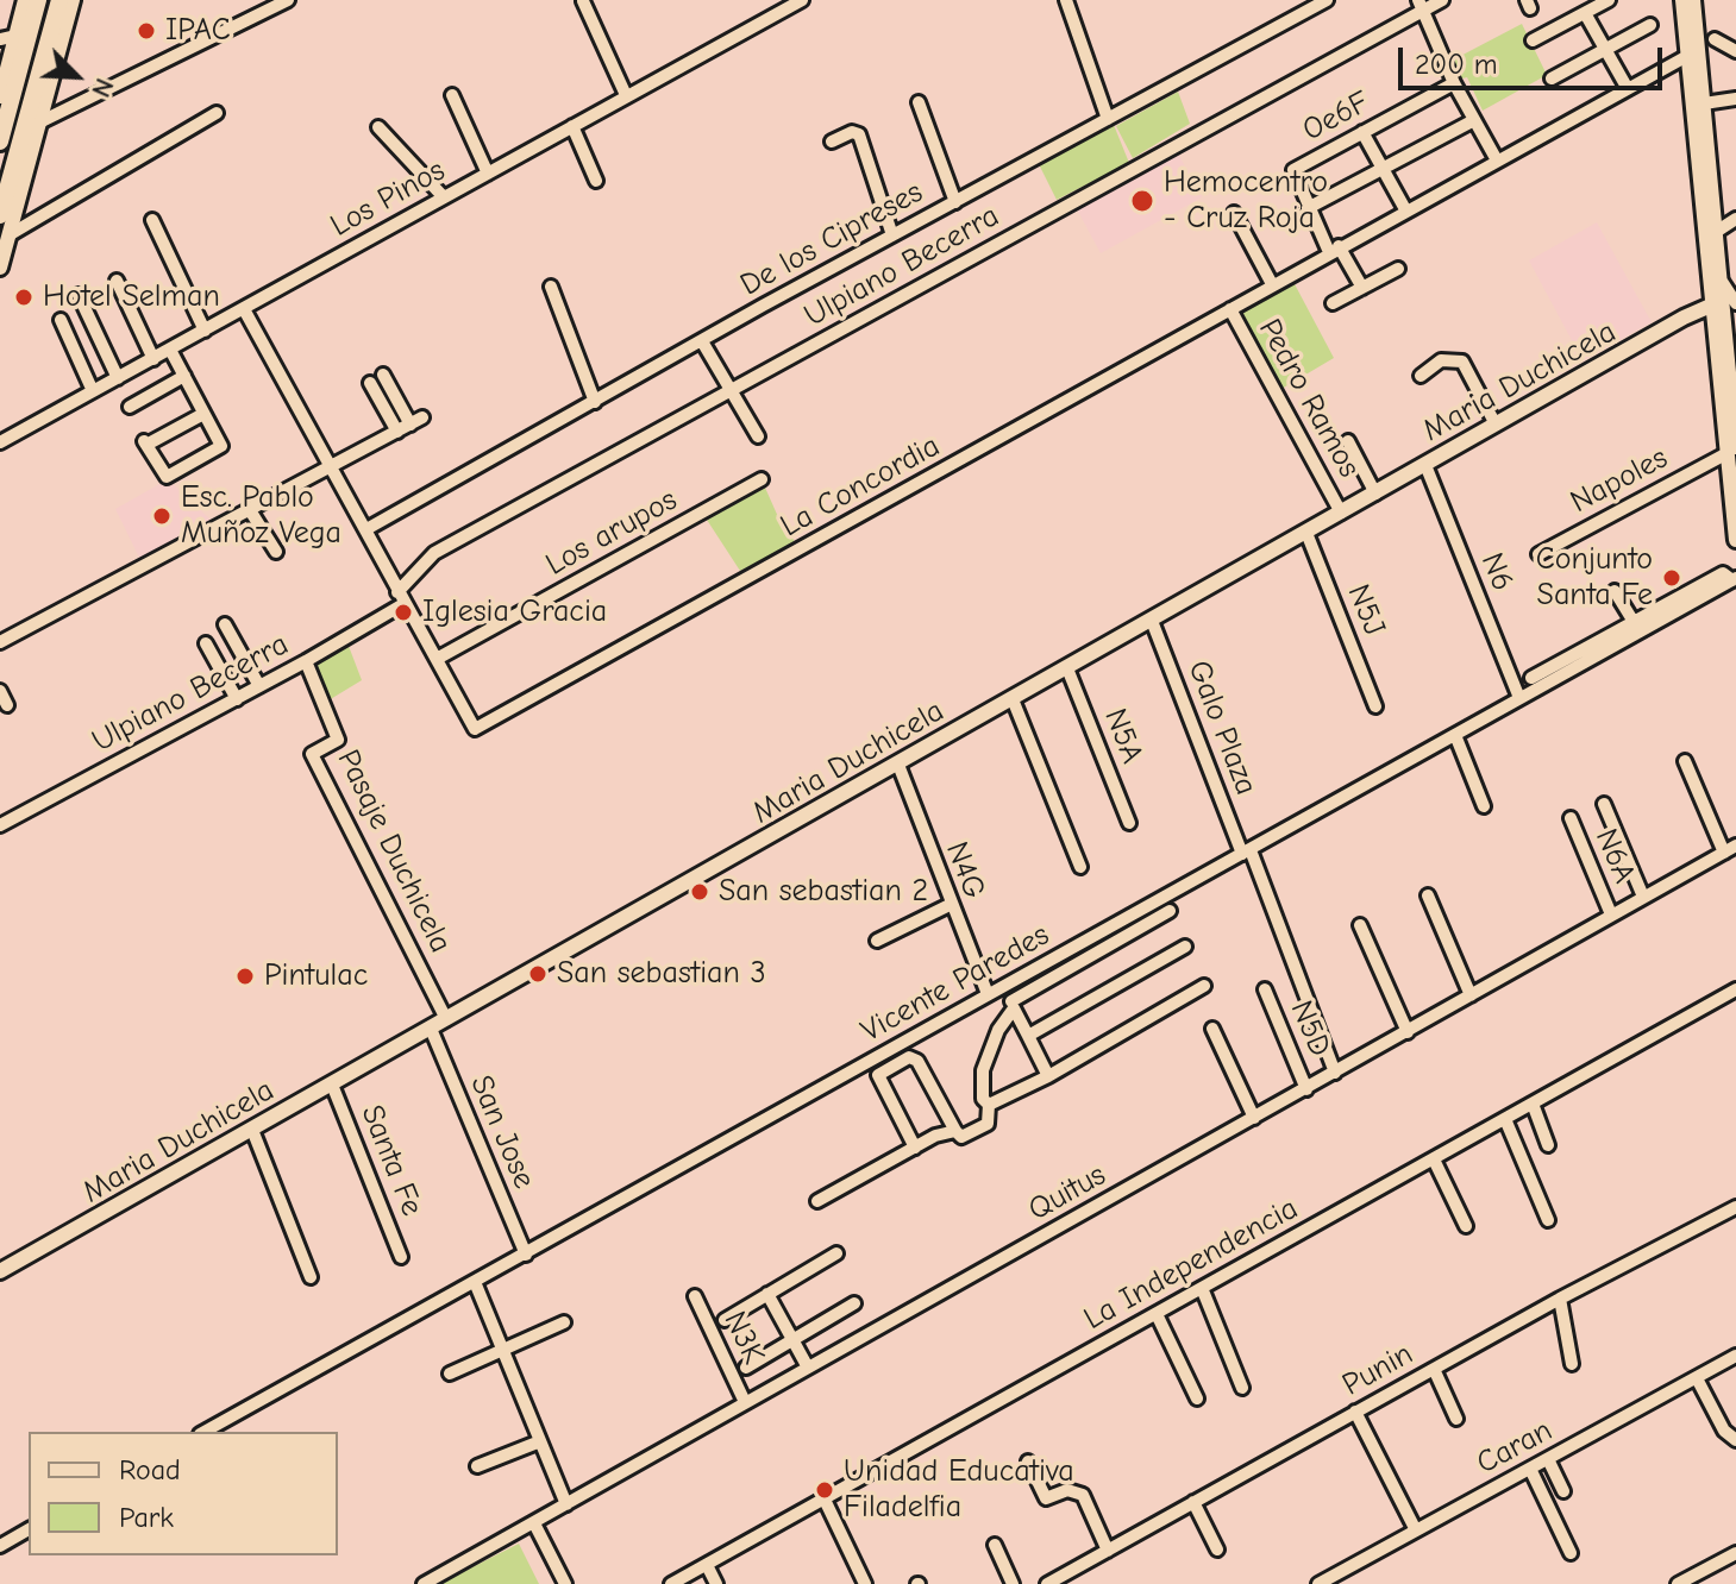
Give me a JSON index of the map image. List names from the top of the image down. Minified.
{"streets":{"main road":["Maria Duchicela"],"street":["Oe6F","Los Pinos","De los Cipreses","Ulpiano Becerra","Pedro Ramos","Napoles","La Concordia","Los arupos","N6","N5J","Galo Plaza","N5A","Pasaje Duchicela","N6A","N4G","Vicente Paredes","N5D","San Jose","Santa Fe","Quitus","La Independencia","N3K","Punin","Caran"]},"crossings":[["Los Pinos","La Concordia"],["De los Cipreses","La Concordia"],["Ulpiano Becerra","La Concordia"],["Ulpiano Becerra","Pasaje Duchicela"],["Maria Duchicela","Pedro Ramos"],["Maria Duchicela","N6"],["Maria Duchicela","N5J"],["Maria Duchicela","Galo Plaza"],["Maria Duchicela","N5A"],["Maria Duchicela","Pasaje Duchicela"],["Maria Duchicela","N4G"],["Maria Duchicela","San Jose"],["Maria Duchicela","Santa Fe"],["Pedro Ramos","La Concordia"],["La Concordia","Los arupos"],["N6","Vicente Paredes"],["Galo Plaza","Vicente Paredes"],["Galo Plaza","Quitus"],["N6A","Quitus"],["N4G","Vicente Paredes"],["Vicente Paredes","San Jose"],["N5D","Quitus"],["Quitus","N3K"]],"places":["IPAC","Hemocentro - Cruz Roja","Hotel Selman","Esc. Pablo Muñoz Vega","Conjunto Santa Fe","Iglesia Gracia","San sebastian 2","San sebastian 3","Pintulac","Unidad Educativa Filadelfia"],"legend":["Road","Park"],"scale_bar":"200 m","north":"bottom right"}
